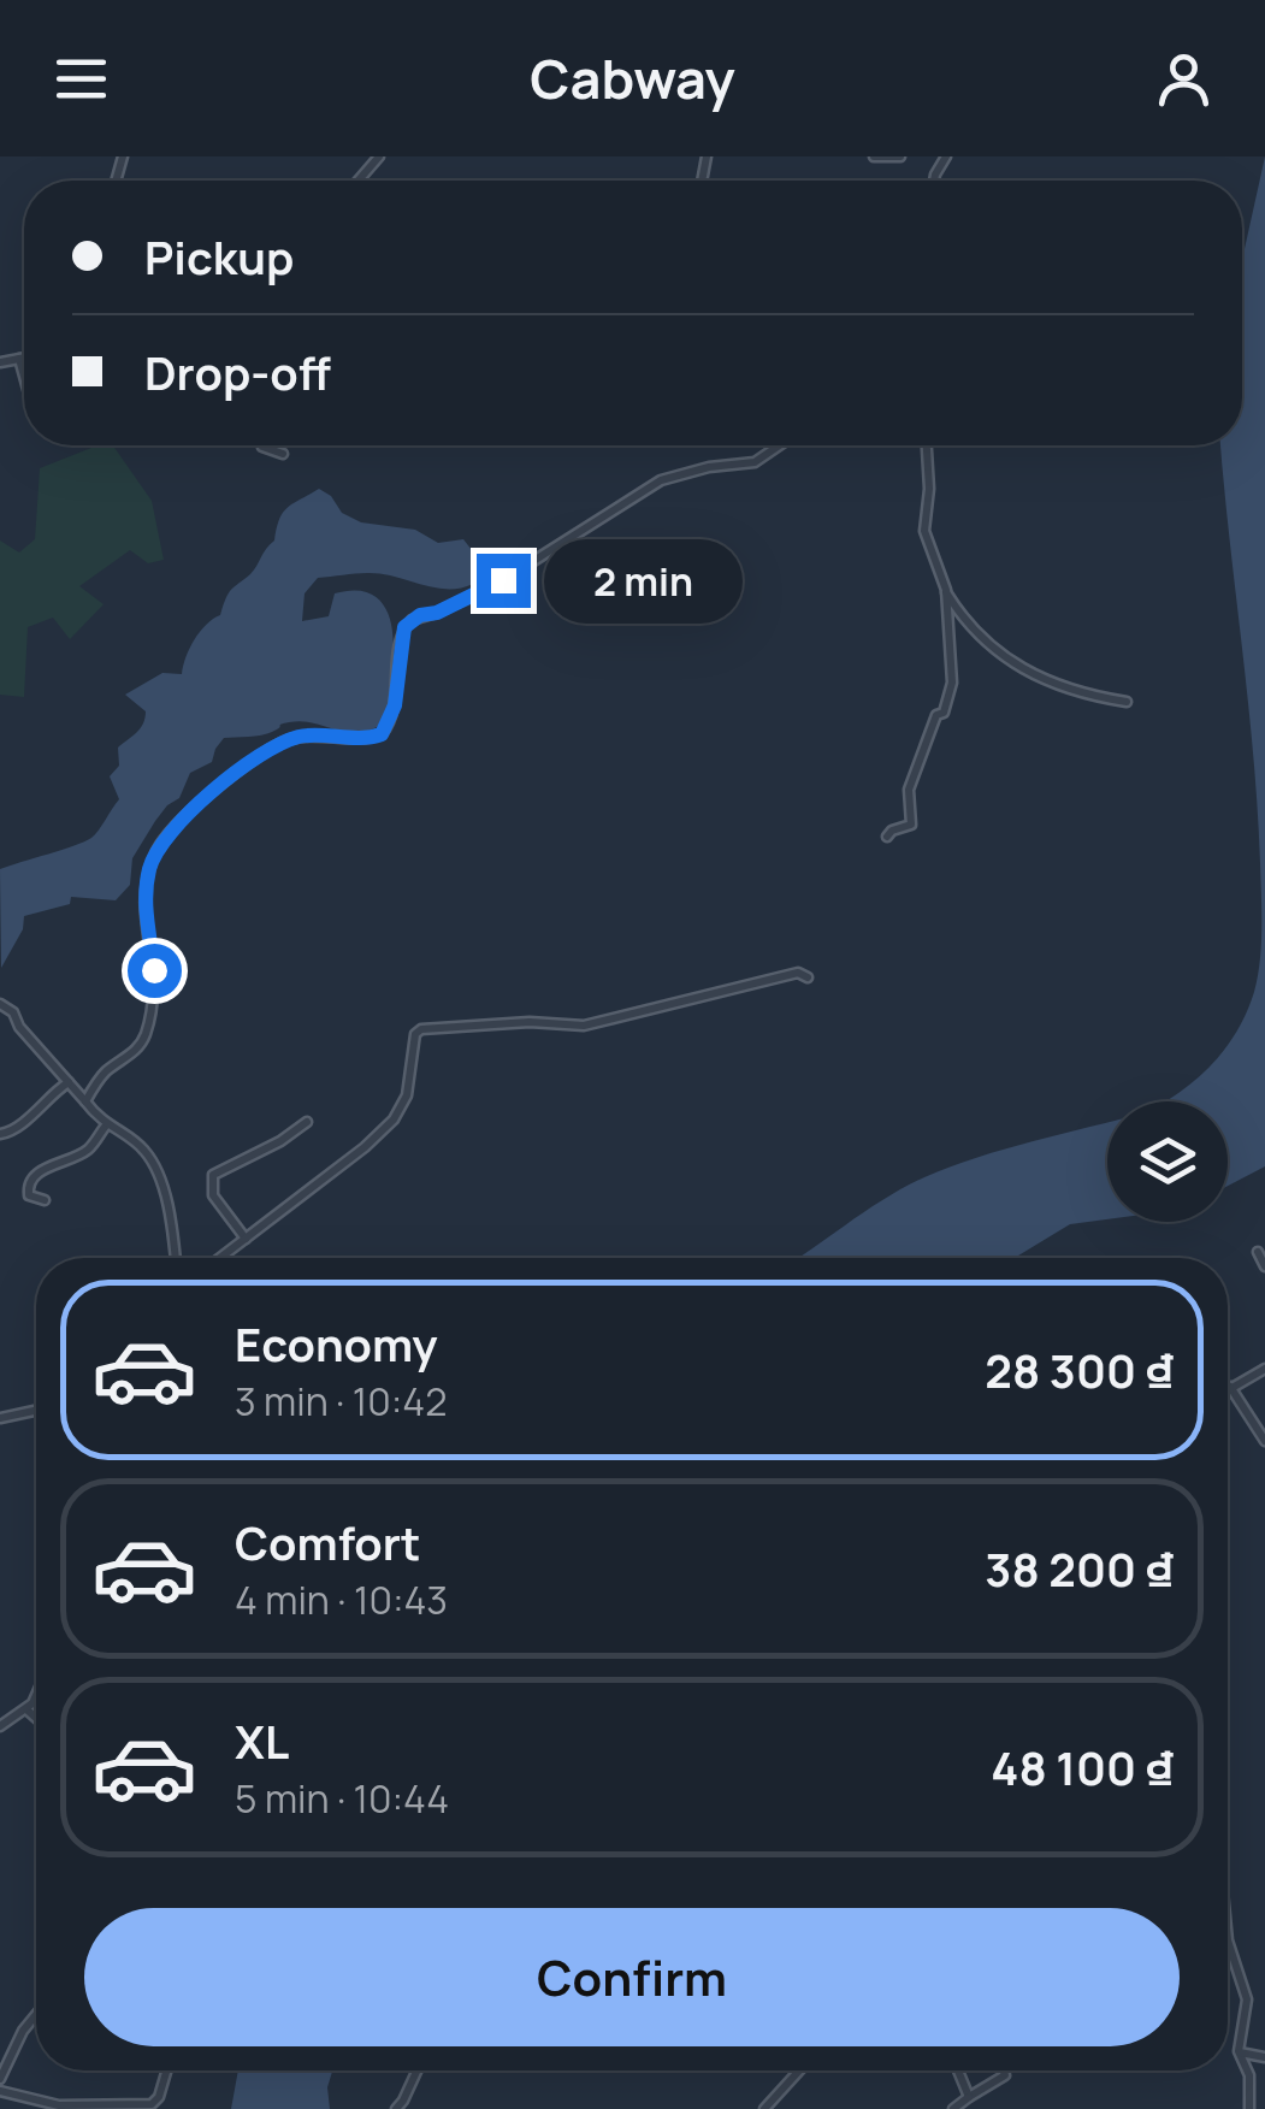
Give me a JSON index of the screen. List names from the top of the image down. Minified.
{"page":{"header":"Cabway","banner":["Pickup","Drop-off"],"bubble":"2 min","list":[{"name":"Economy","note":"3 min · 10:42","value":"28 300 ₫"},{"name":"Comfort","note":"4 min · 10:43","value":"38 200 ₫"},{"name":"XL","note":"5 min · 10:44","value":"48 100 ₫"}],"buttons":"Confirm"}}
